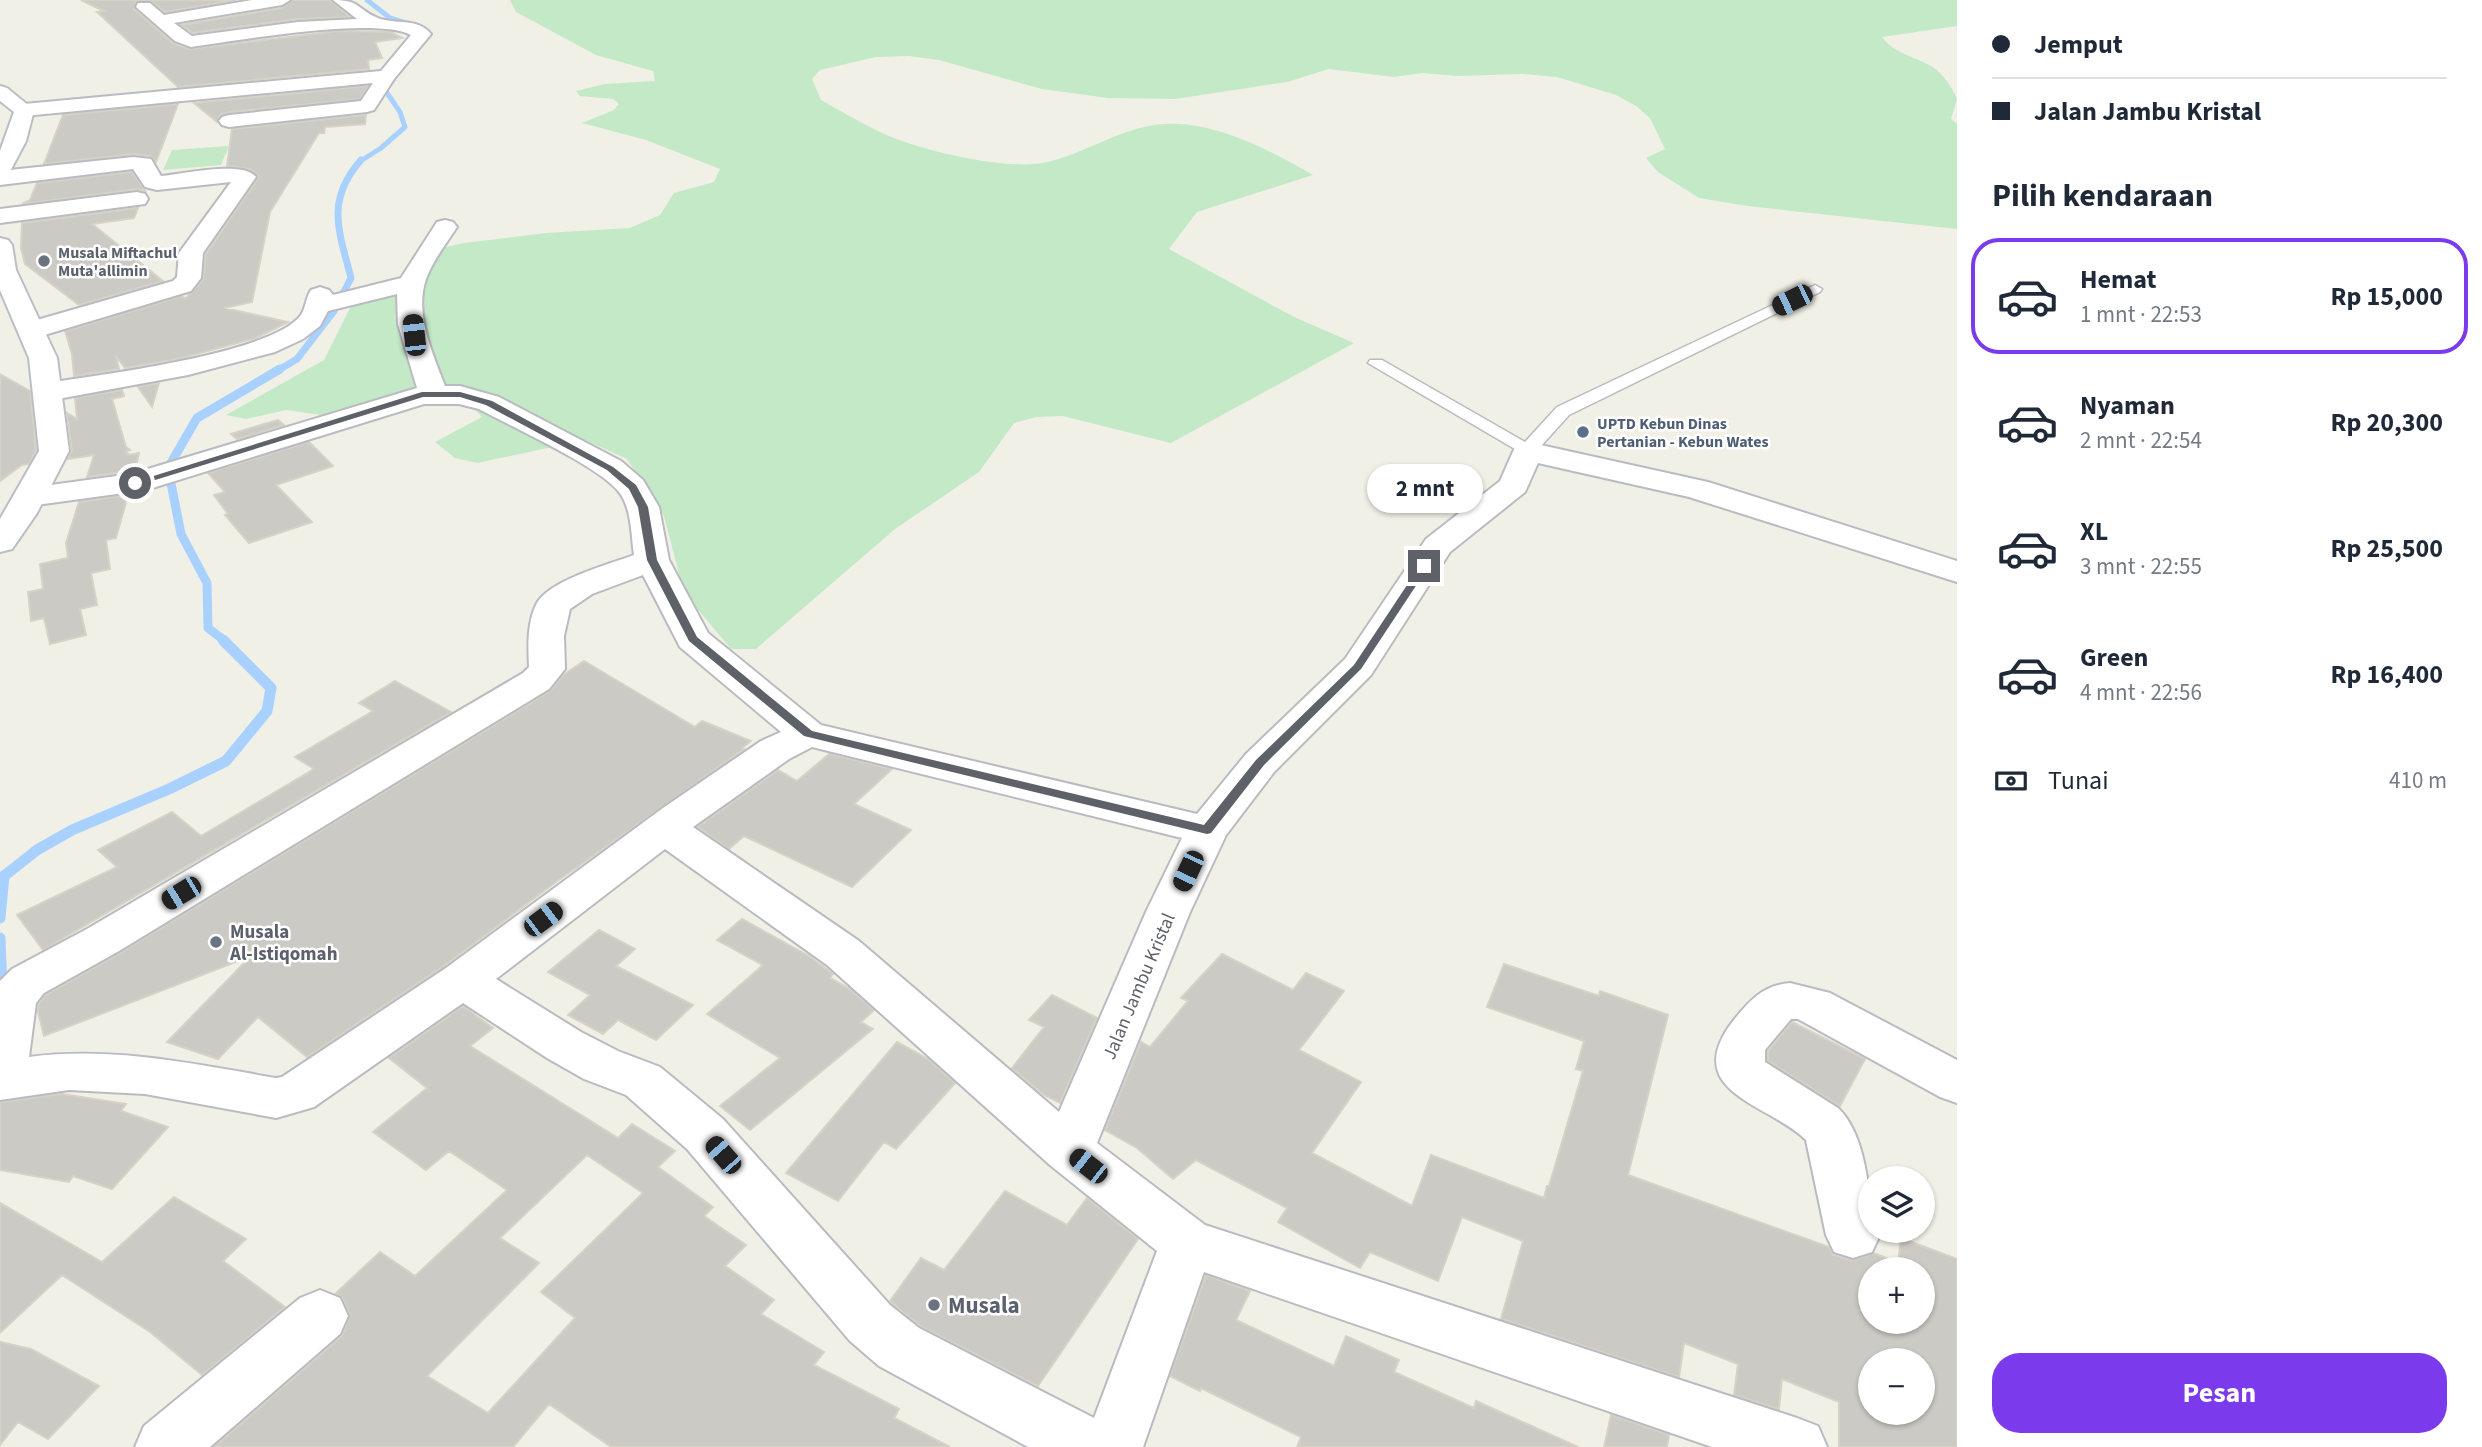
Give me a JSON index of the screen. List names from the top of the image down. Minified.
{"streets":{"street":["Jalan Jambu Kristal"]},"places":["Musala Miftachul Muta'allimin","UPTD Kebun Dinas Pertanian - Kebun Wates","Musala Al-Istiqomah","Musala"],"page":{"banner":["Jemput","Jalan Jambu Kristal"],"heading":"Pilih kendaraan","list":[{"name":"Hemat","note":"1 mnt · 22:53","value":"Rp 15,000"},{"name":"Nyaman","note":"2 mnt · 22:54","value":"Rp 20,300"},{"name":"XL","note":"3 mnt · 22:55","value":"Rp 25,500"},{"name":"Green","note":"4 mnt · 22:56","value":"Rp 16,400"}],"bubble":"2 mnt","pay":["Tunai","410 m"],"map_buttons":["+","−"],"buttons":"Pesan"}}
